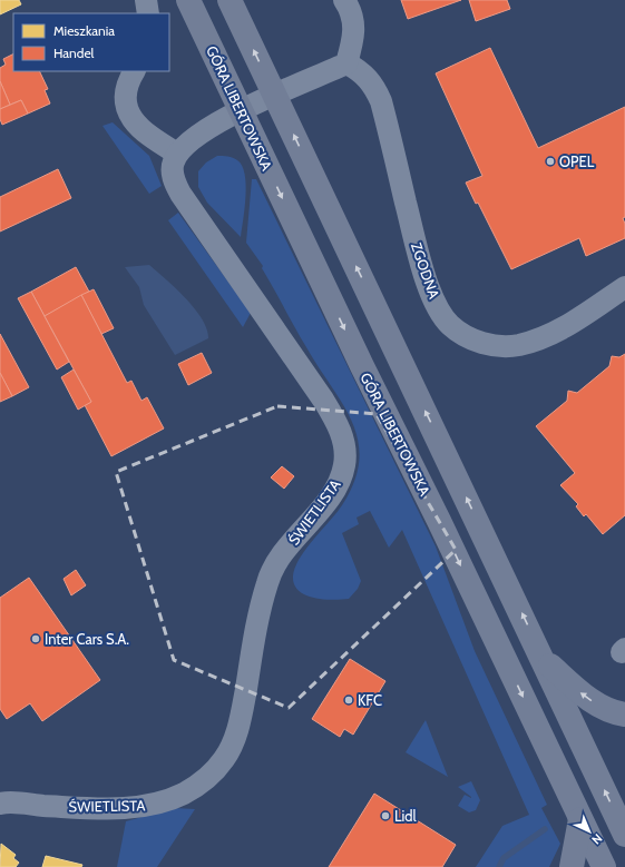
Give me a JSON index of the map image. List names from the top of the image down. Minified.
{"streets":{"highway":["GÓRA LIBERTOWSKA"],"street":["ZGODNA","ŚWIETLISTA"]},"places":["OPEL","Inter Cars S.A.","KFC","Lidl"],"legend":["Mieszkania","Handel"],"north":"bottom right"}
